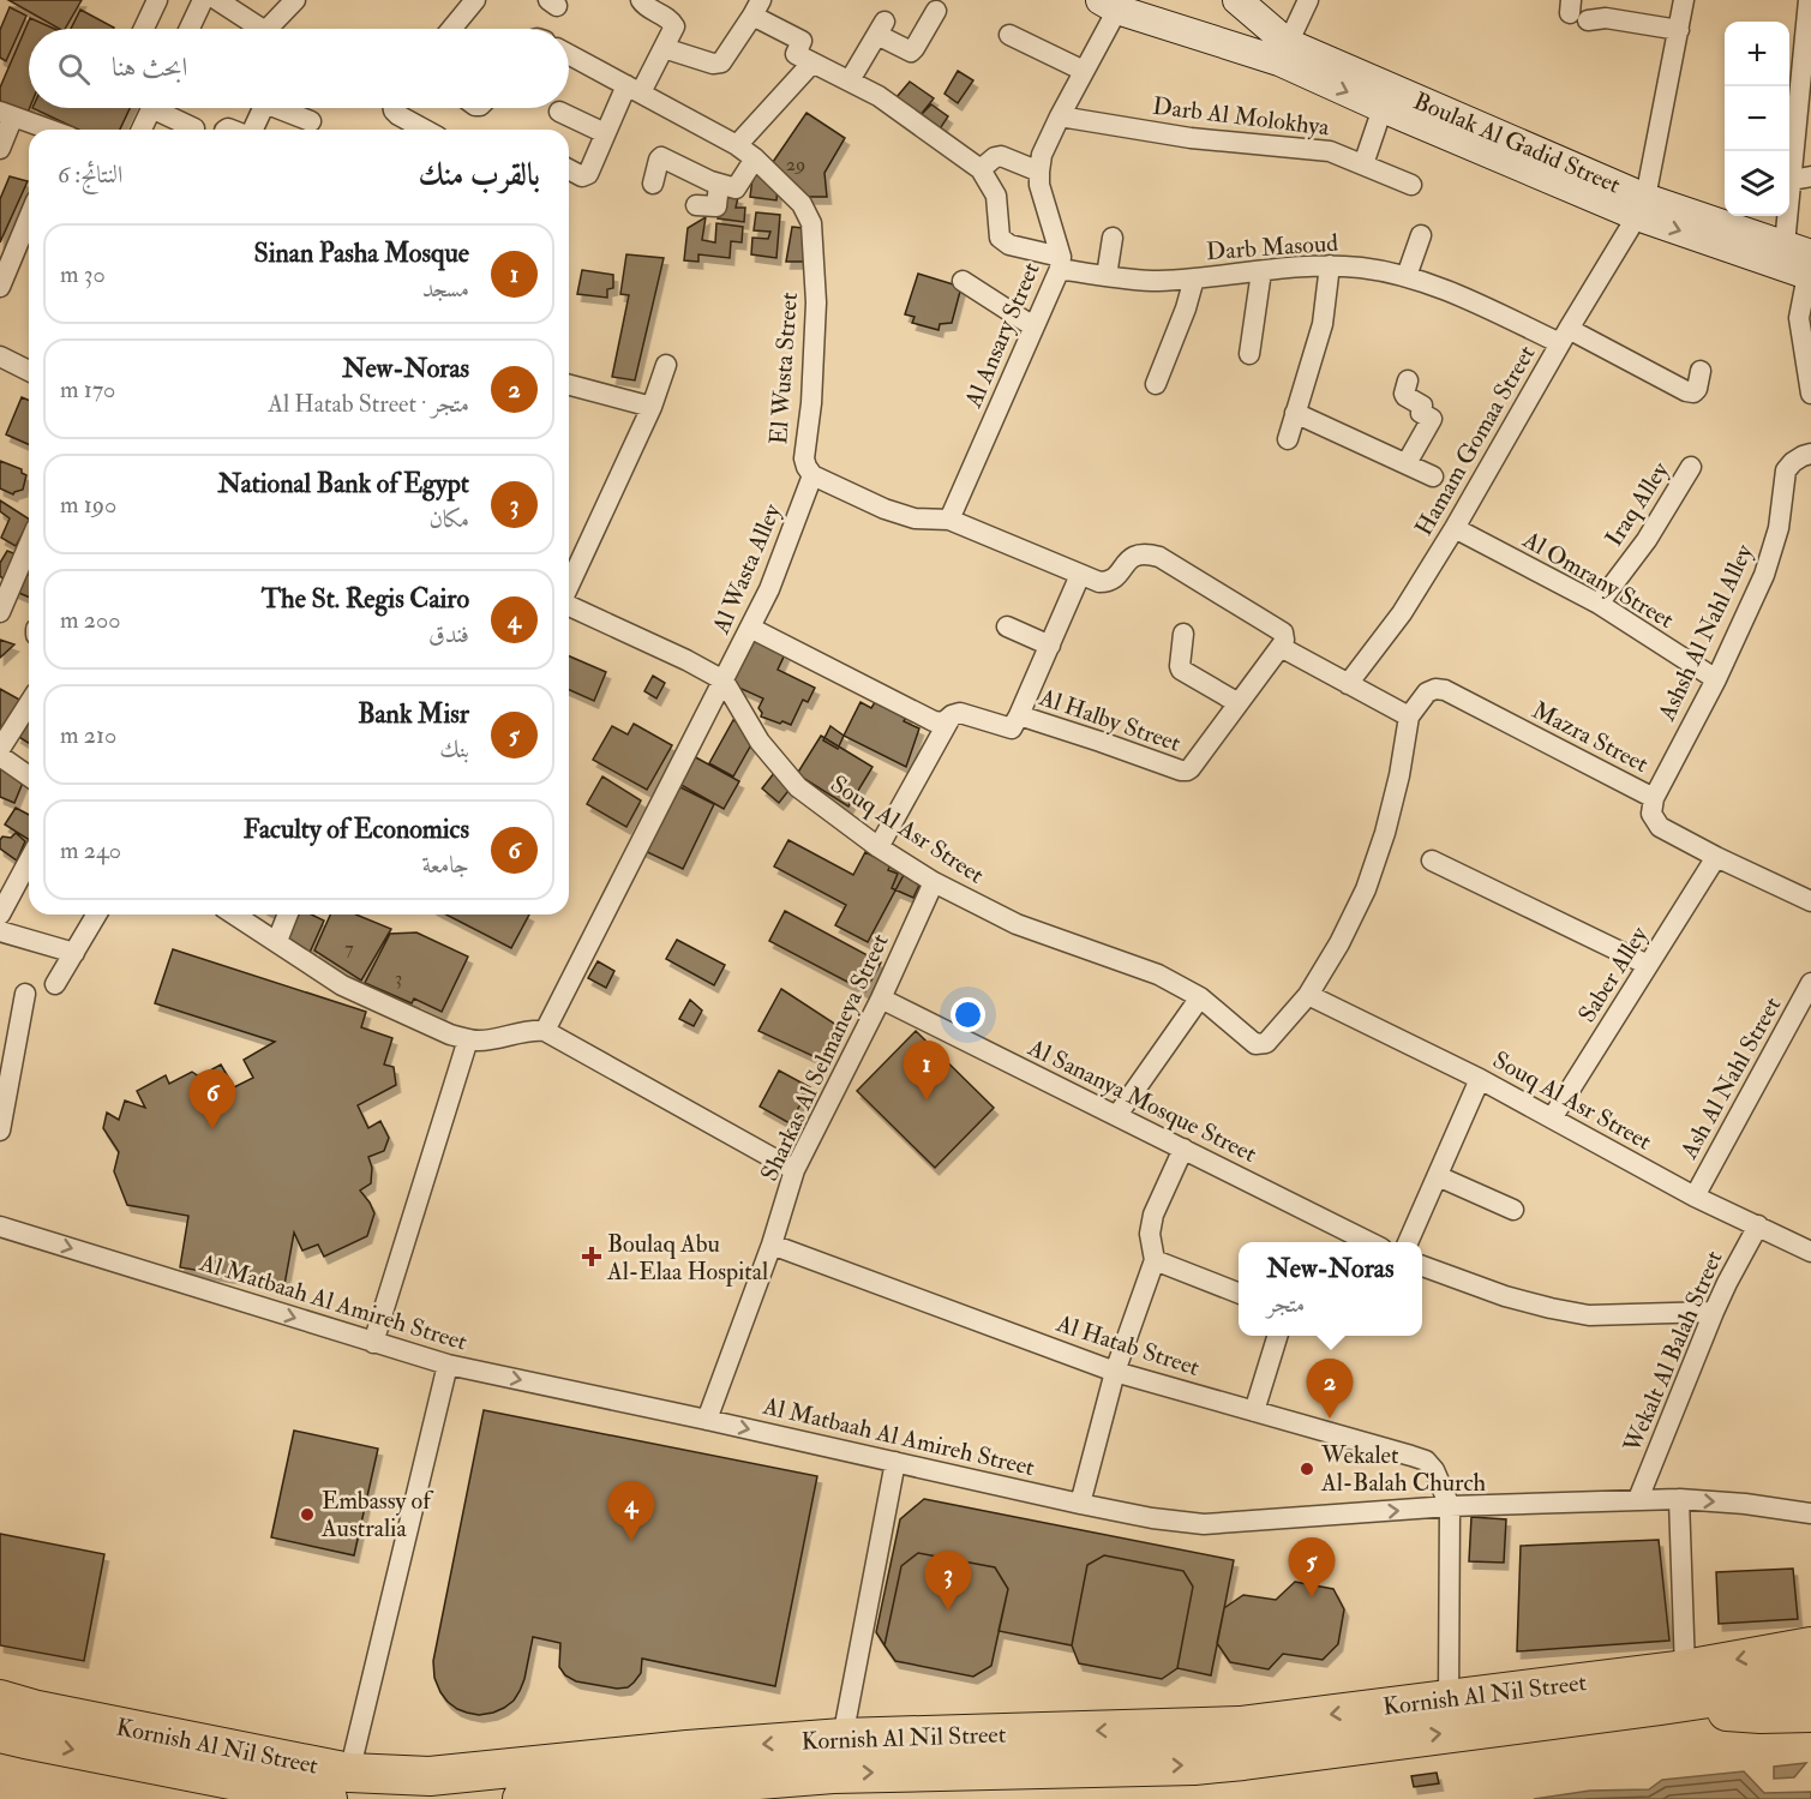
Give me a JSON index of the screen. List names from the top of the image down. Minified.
{"streets":{"highway":["Kornish Al Nil Street"],"street":["Darb Al Molokhya","Boulak Al Gadid Street","Darb Masoud","Al Ansary Street","El Wusta Street","Hamam Gomaa Street","Iraq Alley","Al Wasta Alley","Al Omrany Street","Ashsh Al Nahl Alley","Al Halby Street","Mazra Street","Souq Al Asr Street","Saber Alley","Sharkas Al Selmaneya Street","Ash Al Nahl Street","Al Sananya Mosque Street","Al Matbaah Al Amireh Street","Al Hatab Street","Wekalt Al Balah Street"]},"crossings":[["Darb Al Molokhya","Al Ansary Street"],["Boulak Al Gadid Street","Hamam Gomaa Street"],["Darb Masoud","Al Ansary Street"],["Darb Masoud","Hamam Gomaa Street"],["El Wusta Street","Al Wasta Alley"],["Hamam Gomaa Street","Al Omrany Street"],["Iraq Alley","Al Omrany Street"],["Al Wasta Alley","Al Halby Street"],["Al Wasta Alley","Souq Al Asr Street"],["Al Omrany Street","Ashsh Al Nahl Alley"],["Ashsh Al Nahl Alley","Mazra Street"],["Mazra Street","Saber Alley"],["Souq Al Asr Street","Saber Alley"],["Souq Al Asr Street","Sharkas Al Selmaneya Street"],["Souq Al Asr Street","Ash Al Nahl Street"],["Souq Al Asr Street","Wekalt Al Balah Street"],["Sharkas Al Selmaneya Street","Al Sananya Mosque Street"],["Sharkas Al Selmaneya Street","Al Matbaah Al Amireh Street"],["Sharkas Al Selmaneya Street","Al Hatab Street"],["Al Matbaah Al Amireh Street","Al Hatab Street"],["Al Matbaah Al Amireh Street","Wekalt Al Balah Street"]],"one_way":["Al Matbaah Al Amireh Street"],"places":{"health":["Boulaq Abu Al-Elaa Hospital"],"other":["Wekalet Al-Balah Church","Embassy of Australia"]},"house_numbers":["29","7","3"],"page":{"map_buttons":["+","−"],"search":"ابحث هنا","heading":["بالقرب منك","النتائج: 6"],"list":[{"mark":"1","name":"Sinan Pasha Mosque","note":"مسجد","value":"30 m"},{"mark":"2","name":"New-Noras","note":"متجر · Al Hatab Street","value":"170 m"},{"mark":"3","name":"National Bank of Egypt","note":"مكان","value":"190 m"},{"mark":"4","name":"The St. Regis Cairo","note":"فندق","value":"200 m"},{"mark":"5","name":"Bank Misr","note":"بنك","value":"210 m"},{"mark":"6","name":"Faculty of Economics","note":"جامعة","value":"240 m"}],"pins":["1","6","2","4","5","3"],"popup":["New-Noras","متجر"]}}
